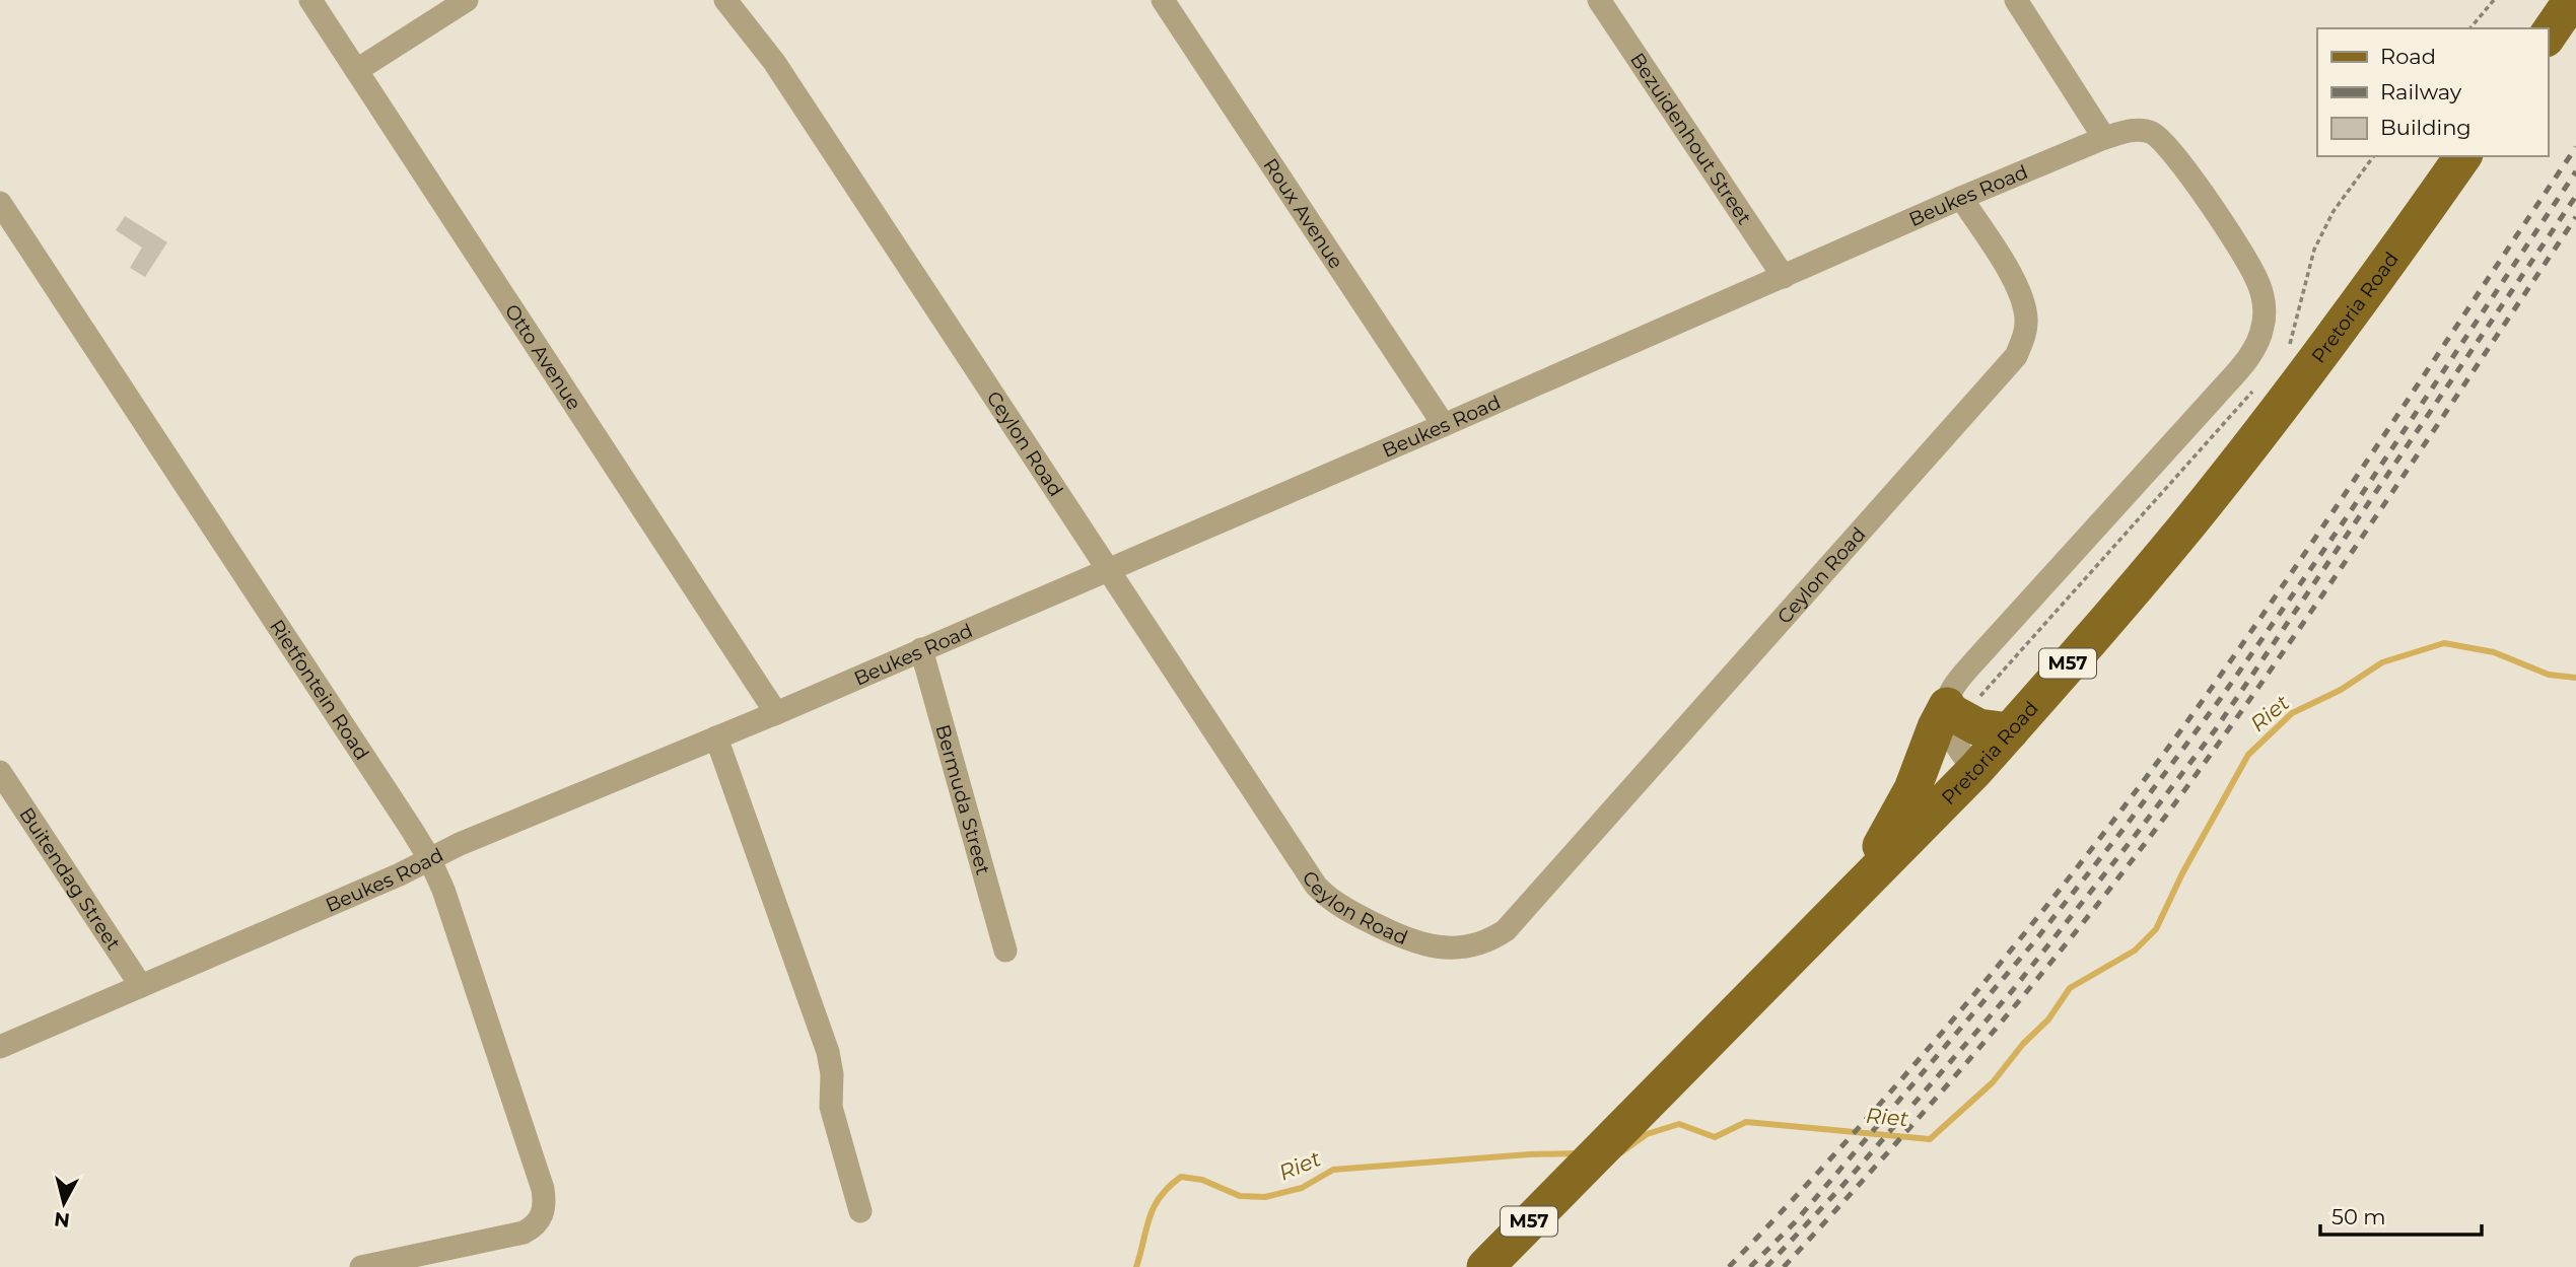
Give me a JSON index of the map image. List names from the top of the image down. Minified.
{"streets":{"main road":["Pretoria Road","M57"],"street":["Bezuidenhout Street","Beukes Road","Roux Avenue","Otto Avenue","Ceylon Road","Rietfontein Road","Bermuda Street","Buitendag Street"]},"crossings":[["Bezuidenhout Street","Beukes Road"],["Beukes Road","Roux Avenue"],["Beukes Road","Otto Avenue"],["Beukes Road","Ceylon Road"],["Beukes Road","Rietfontein Road"],["Beukes Road","Bermuda Street"],["Beukes Road","Buitendag Street"]],"water":["Riet"],"legend":["Road","Railway","Building"],"scale_bar":"50 m","north":"bottom"}
